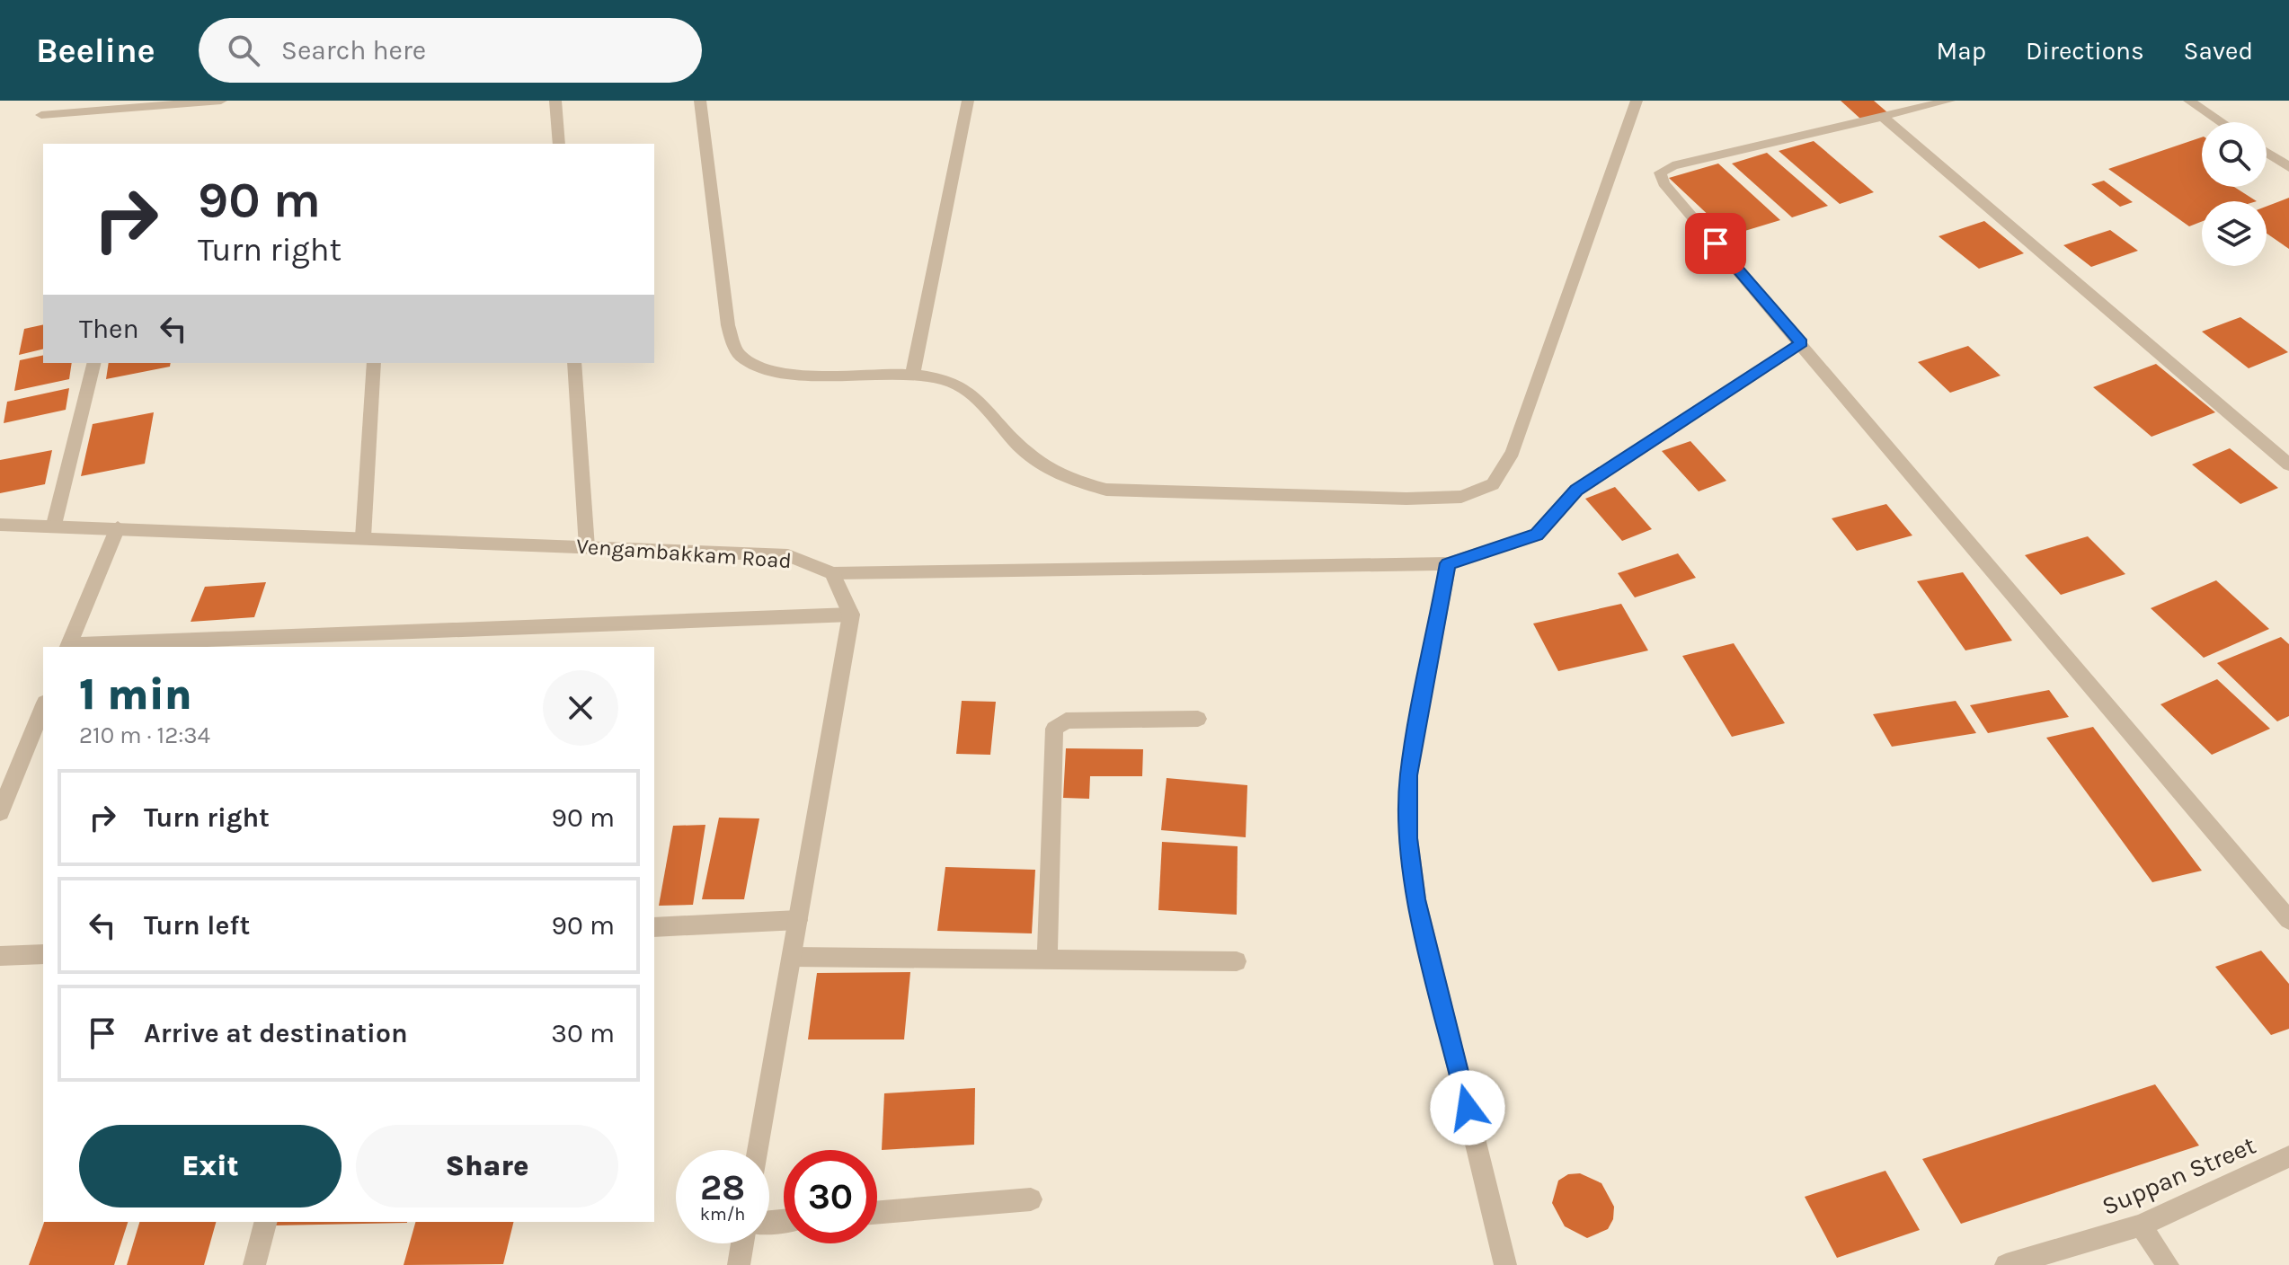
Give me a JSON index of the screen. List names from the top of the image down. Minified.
{"streets":{"street":["Vengambakkam Road","Suppan Street"]},"page":{"header":"Beeline","search":"Search here","nav":["Map","Directions","Saved"],"turn":["90 m","Turn right"],"then":"Then","heading":["1 min","210 m · 12:34"],"list":[{"name":"Turn right","value":"90 m"},{"name":"Turn left","value":"90 m"},{"name":"Arrive at destination","value":"30 m"}],"buttons":["Exit","Share"],"speed":"28 km/h","limit":"30"}}
